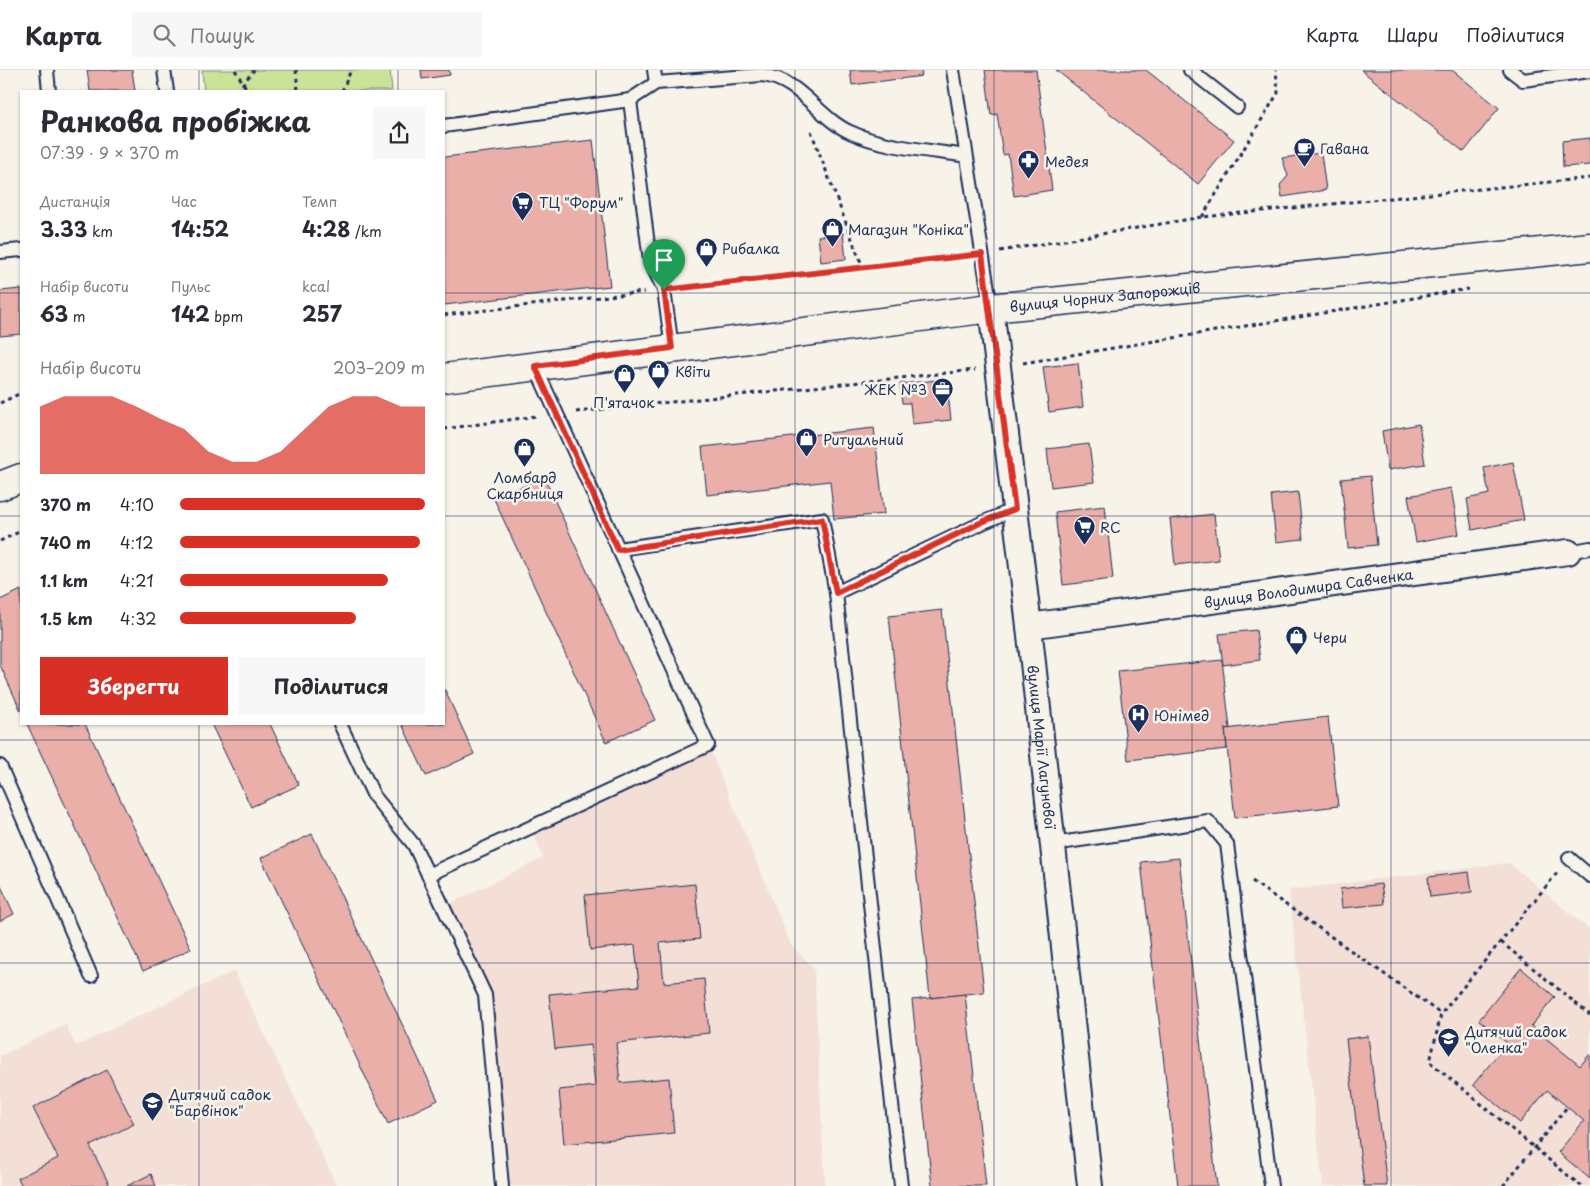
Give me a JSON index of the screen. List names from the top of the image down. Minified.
{"streets":{"street":["вулиця Чорних Запорожців","вулиця Володимира Савченка","вулиця Марії Лагунової"]},"crossings":[["вулиця Чорних Запорожців","вулиця Марії Лагунової"],["вулиця Володимира Савченка","вулиця Марії Лагунової"]],"places":{"cafe":["Гавана"],"pharmacy":["Медея"],"supermarket":["ТЦ \"Форум\"","RC"],"shop":["Магазин \"Коніка\"","Рибалка","Квіти","П'ятачок","Ритуальний","Ломбард Скарбниця","Чери"],"office":["ЖЕК №3"],"hospital":["Юнімед"],"school or university":["Дитячий садок \"Оленка\"","Дитячий садок \"Барвінок\""]},"page":{"header":"Карта","search":"Пошук","nav":["Карта","Шари","Поділитися"],"heading":["Ранкова пробіжка","07:39 · 9 × 370 m"],"stats":[["Дистанція","3.33 km"],["Час","14:52"],["Темп","4:28 /km"],["Набір висоти","63 m"],["Пульс","142 bpm"],["kcal","257"]],"chart":["Набір висоти","203–209 m"],"list":[{"name":"370 m","note":"4:10"},{"name":"740 m","note":"4:12"},{"name":"1.1 km","note":"4:21"},{"name":"1.5 km","note":"4:32"}],"buttons":["Зберегти","Поділитися"]}}
